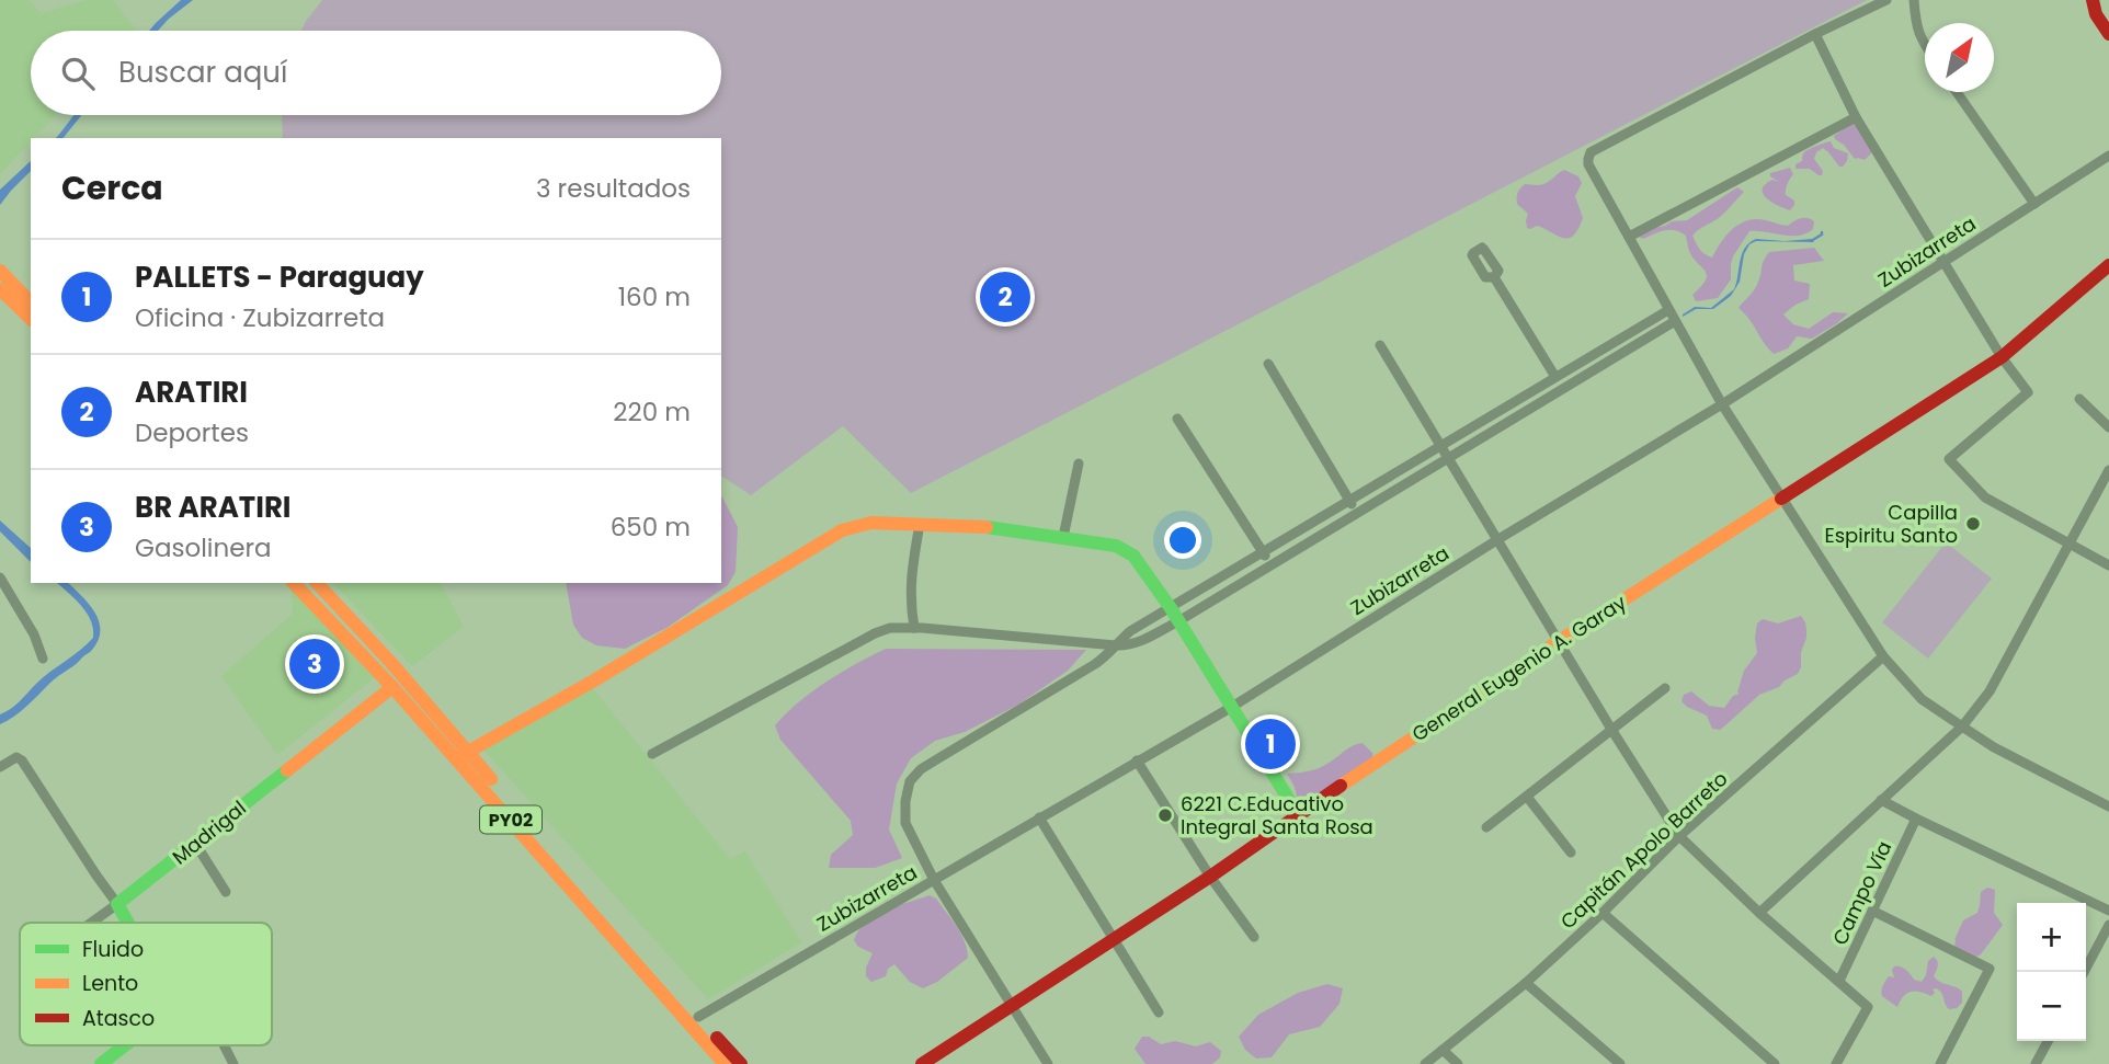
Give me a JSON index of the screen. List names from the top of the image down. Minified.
{"streets":{"main road":["General Eugenio A. Garay","PY02","Madrigal"],"street":["Zubizarreta","Capitán Apolo Barreto","Campo Vía"]},"crossings":[["Zubizarreta","PY02"],["PY02","Madrigal"]],"places":["Capilla Espiritu Santo","6221 C.Educativo Integral Santa Rosa"],"legend":["Fluido","Lento","Atasco"],"north":"top right","page":{"search":"Buscar aquí","heading":["Cerca","3 resultados"],"list":[{"mark":"1","name":"PALLETS - Paraguay","note":"Oficina · Zubizarreta","value":"160 m"},{"mark":"2","name":"ARATIRI","note":"Deportes","value":"220 m"},{"mark":"3","name":"BR ARATIRI","note":"Gasolinera","value":"650 m"}],"pins":["2","3","1"],"map_buttons":["+","−"]}}
